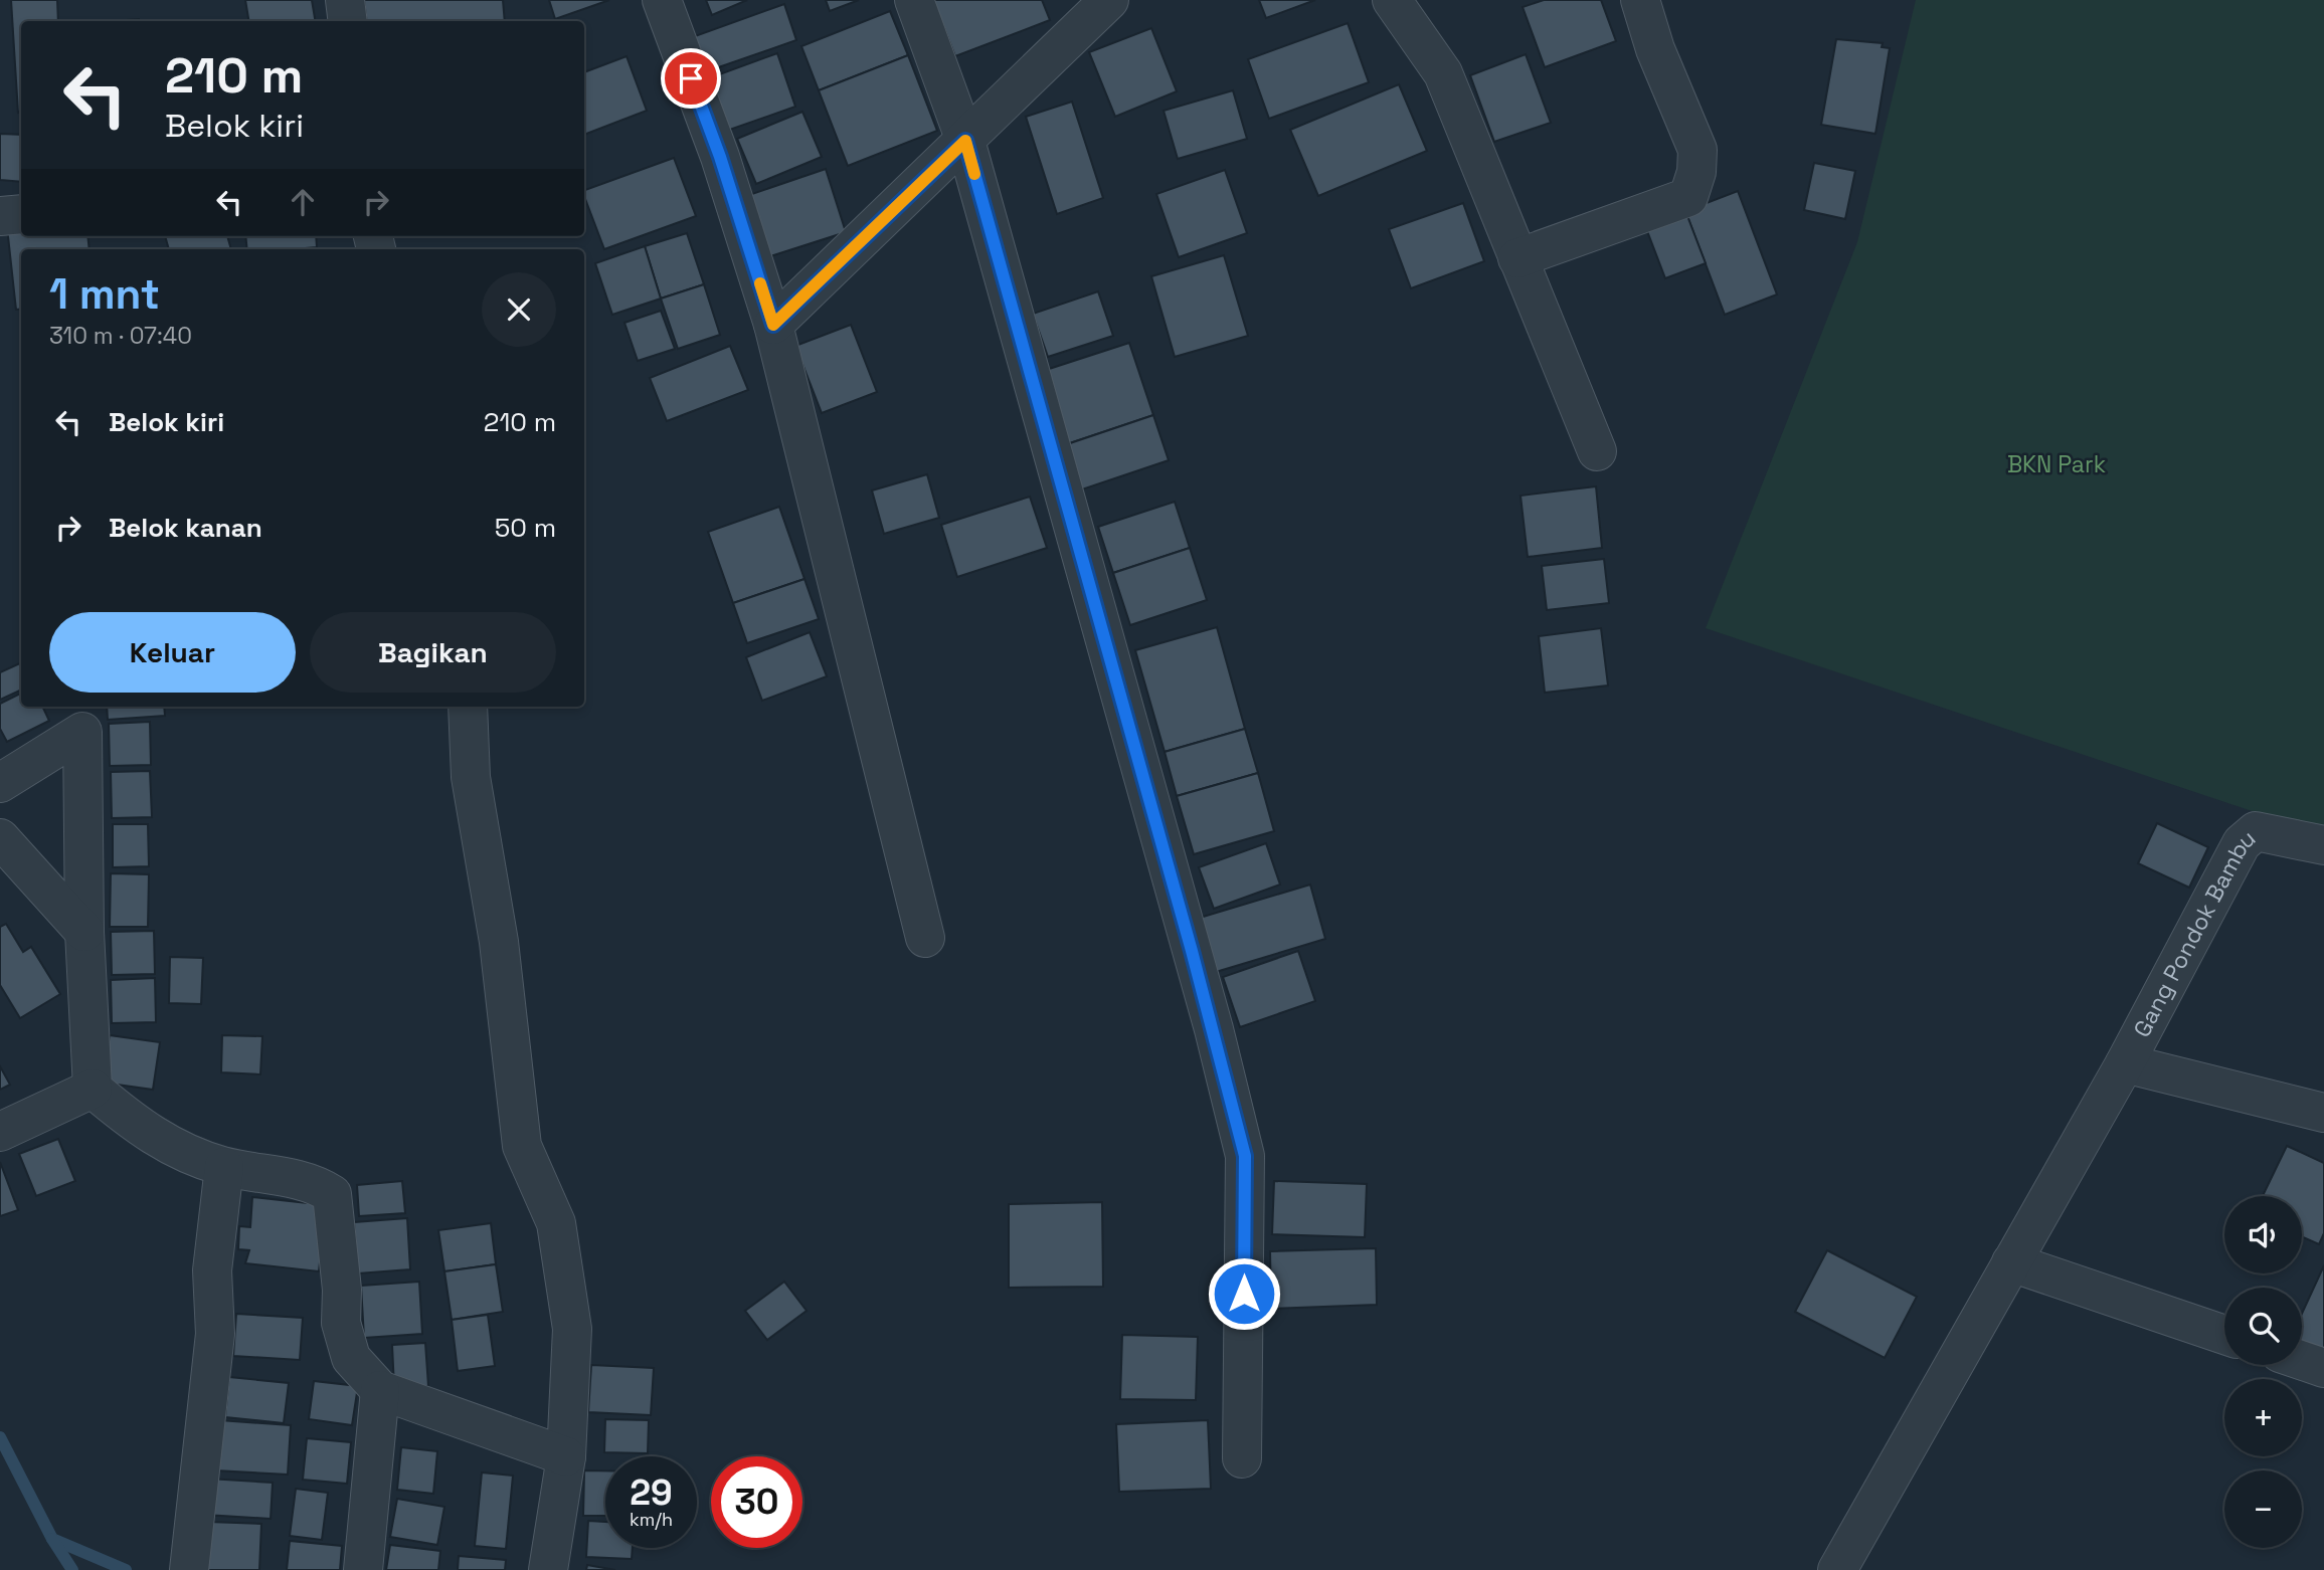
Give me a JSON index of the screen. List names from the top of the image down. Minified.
{"streets":{"street":["Gang Pondok Bambu"]},"parks":["BKN Park"],"page":{"turn":["210 m","Belok kiri"],"heading":["1 mnt","310 m · 07:40"],"list":[{"name":"Belok kiri","value":"210 m"},{"name":"Belok kanan","value":"50 m"}],"buttons":["Keluar","Bagikan"],"map_buttons":["+","−"],"speed":"29 km/h","limit":"30"}}
